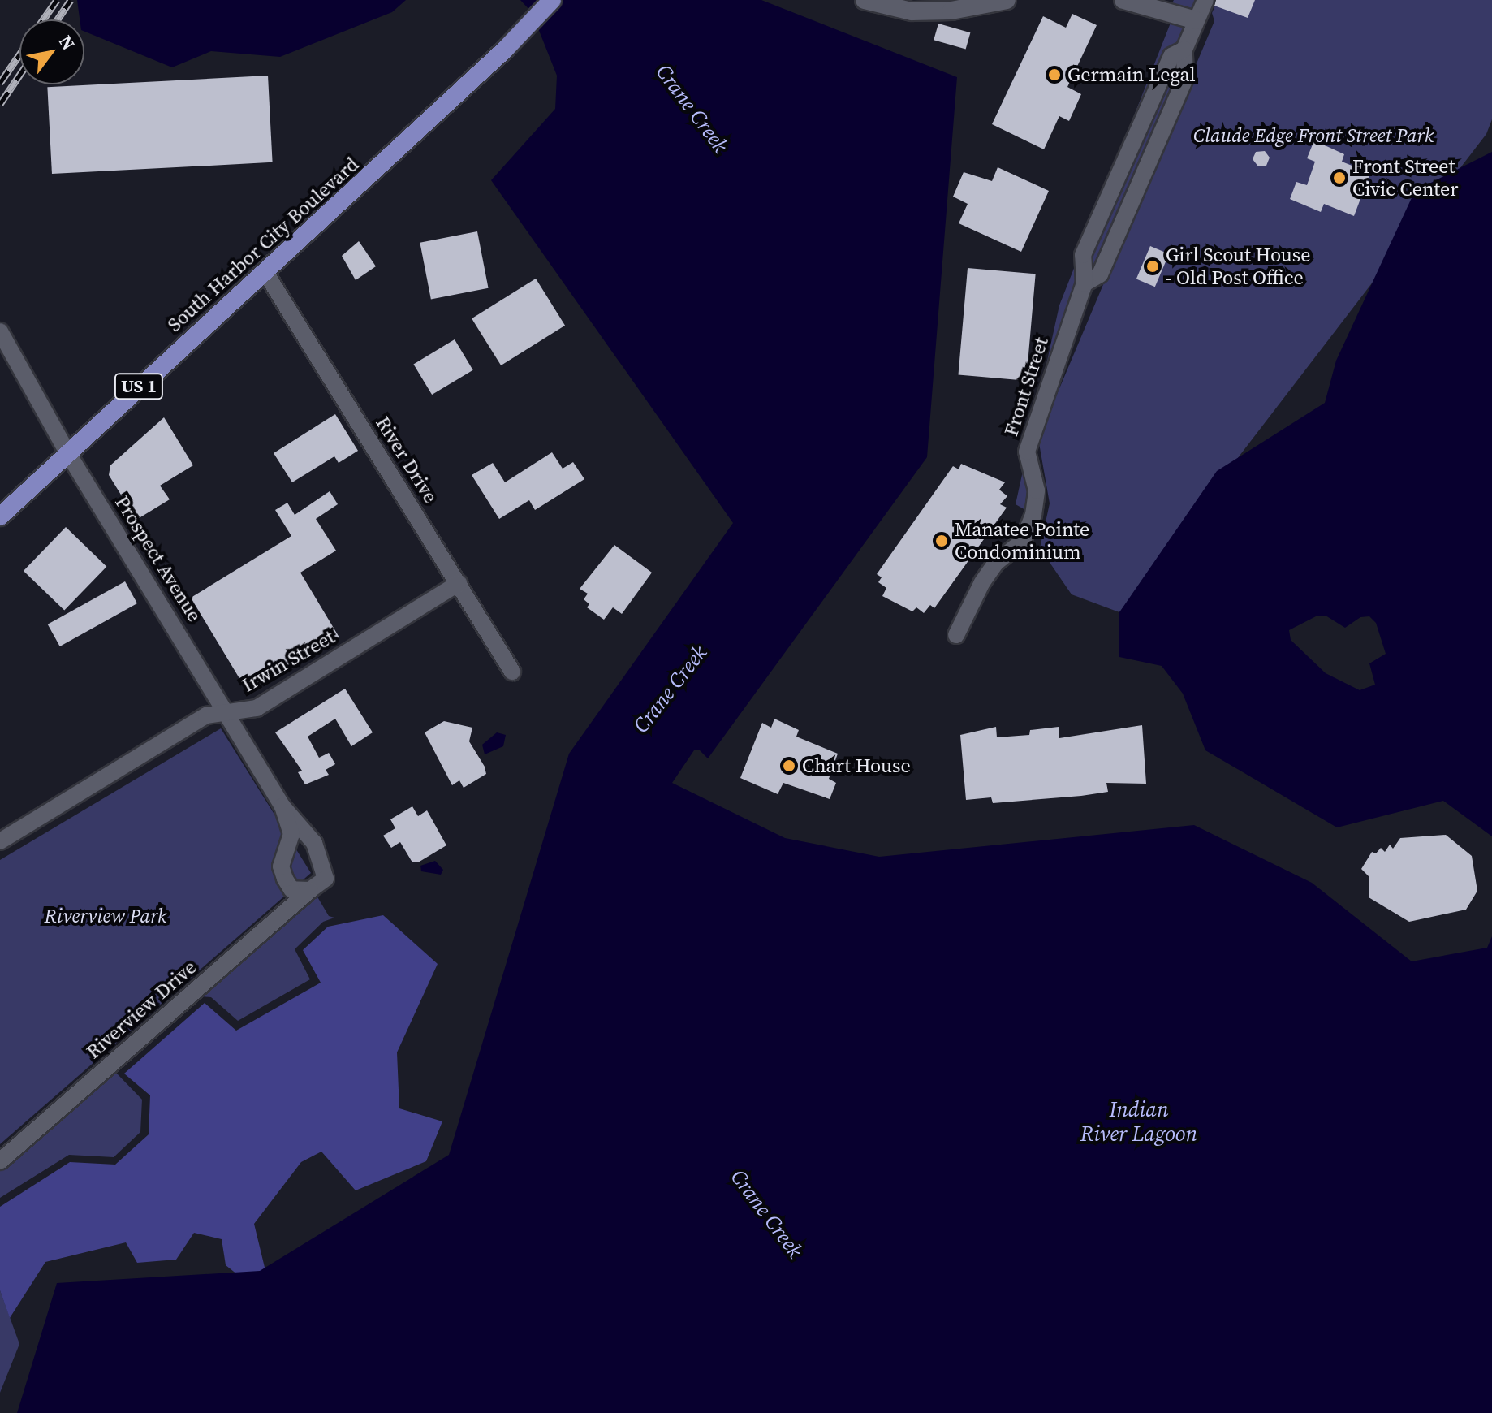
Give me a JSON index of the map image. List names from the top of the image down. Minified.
{"streets":{"main road":["South Harbor City Boulevard","US 1"],"street":["Front Street","River Drive","Prospect Avenue","Irwin Street","Riverview Drive"]},"crossings":[["South Harbor City Boulevard","River Drive"],["South Harbor City Boulevard","Prospect Avenue"],["River Drive","Irwin Street"],["Prospect Avenue","Irwin Street"],["Prospect Avenue","Riverview Drive"]],"water":["Crane Creek","Indian River Lagoon"],"parks":["Claude Edge Front Street Park","Riverview Park"],"places":["Germain Legal","Front Street Civic Center","Girl Scout House - Old Post Office","Manatee Pointe Condominium","Chart House"],"north":"top right"}
